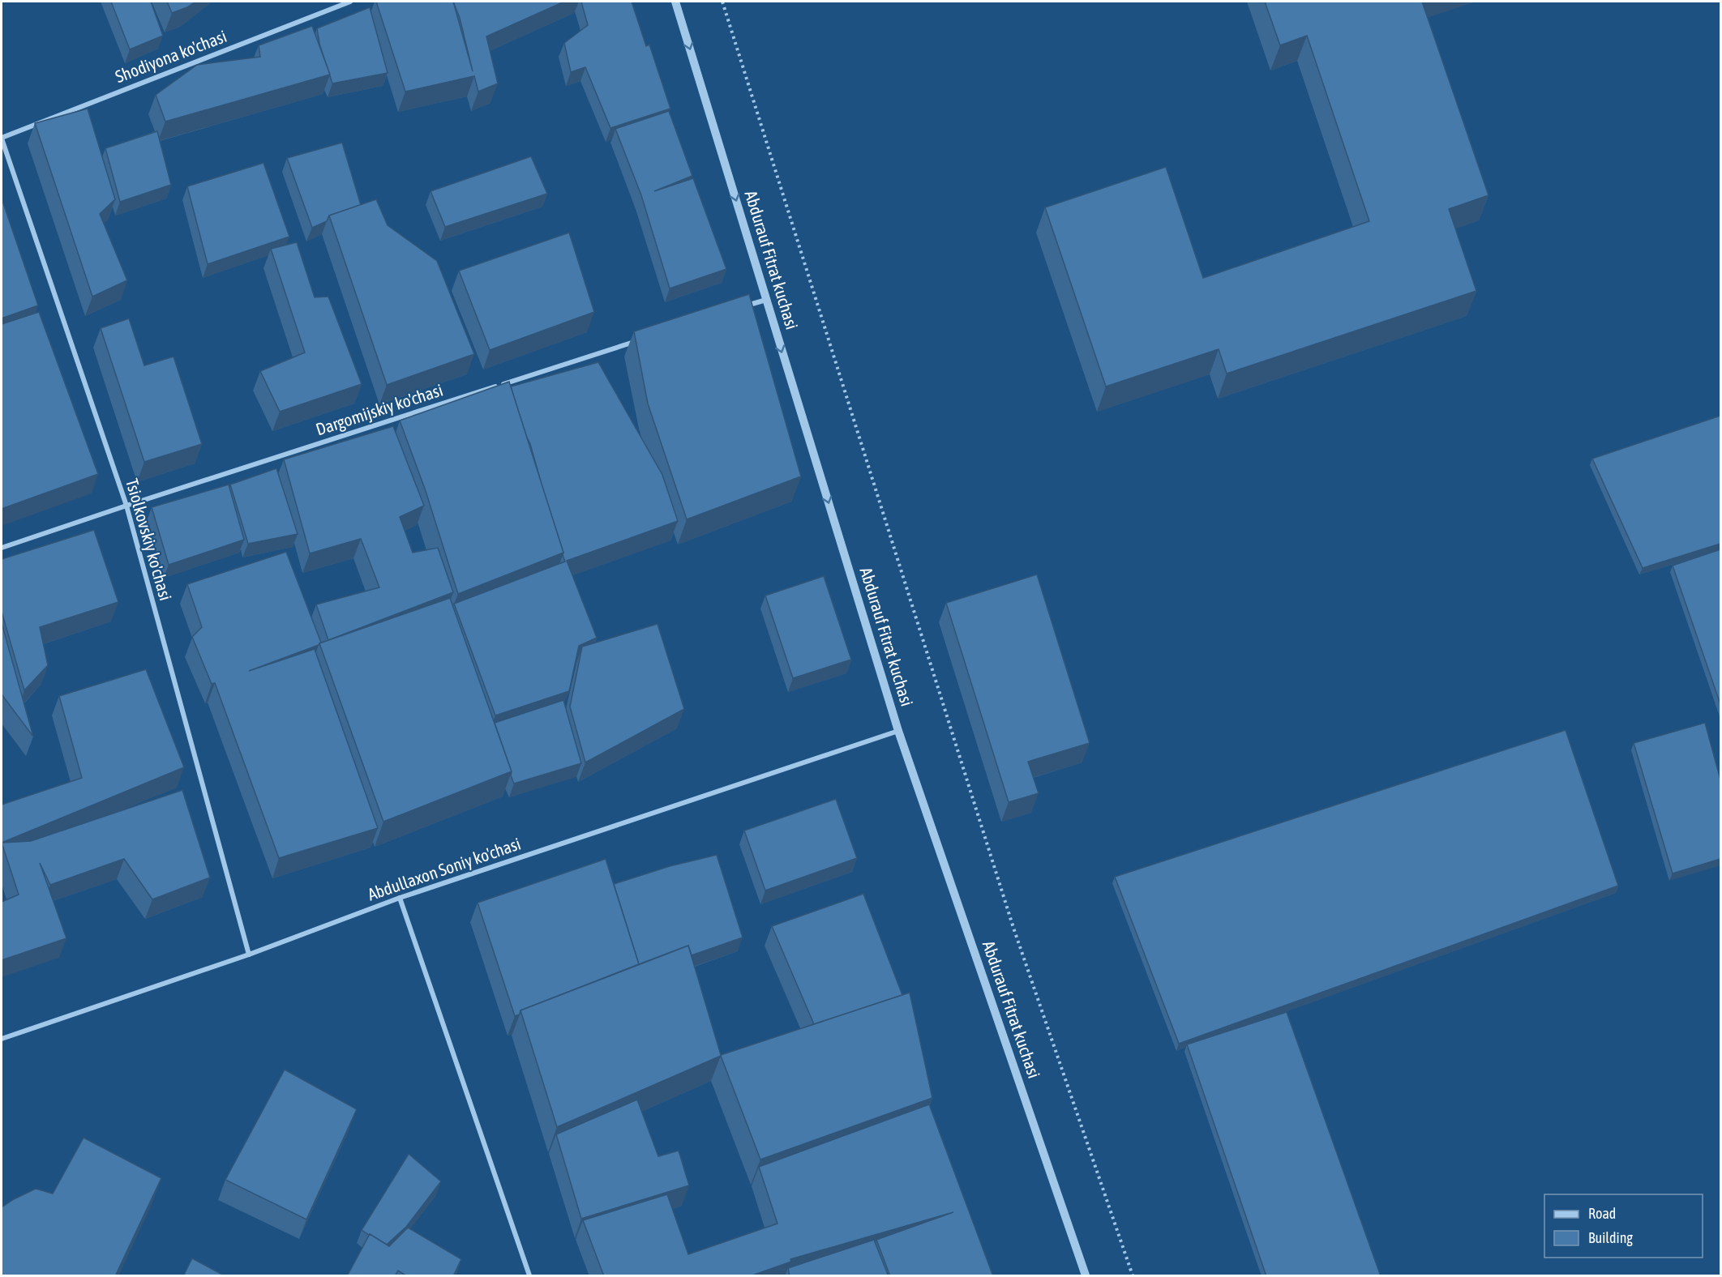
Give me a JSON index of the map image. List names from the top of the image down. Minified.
{"streets":{"street":["Shodiyona ko'chasi","Abdurauf Fitrat kuchasi","Dargomijskiy ko'chasi","Tsiolkovskiy ko'chasi","Abdullaxon Soniy ko'chasi"]},"crossings":[["Shodiyona ko'chasi","Tsiolkovskiy ko'chasi"],["Abdurauf Fitrat kuchasi","Abdullaxon Soniy ko'chasi"],["Dargomijskiy ko'chasi","Tsiolkovskiy ko'chasi"],["Tsiolkovskiy ko'chasi","Abdullaxon Soniy ko'chasi"]],"one_way":["Abdurauf Fitrat kuchasi"],"legend":["Road","Building"]}
